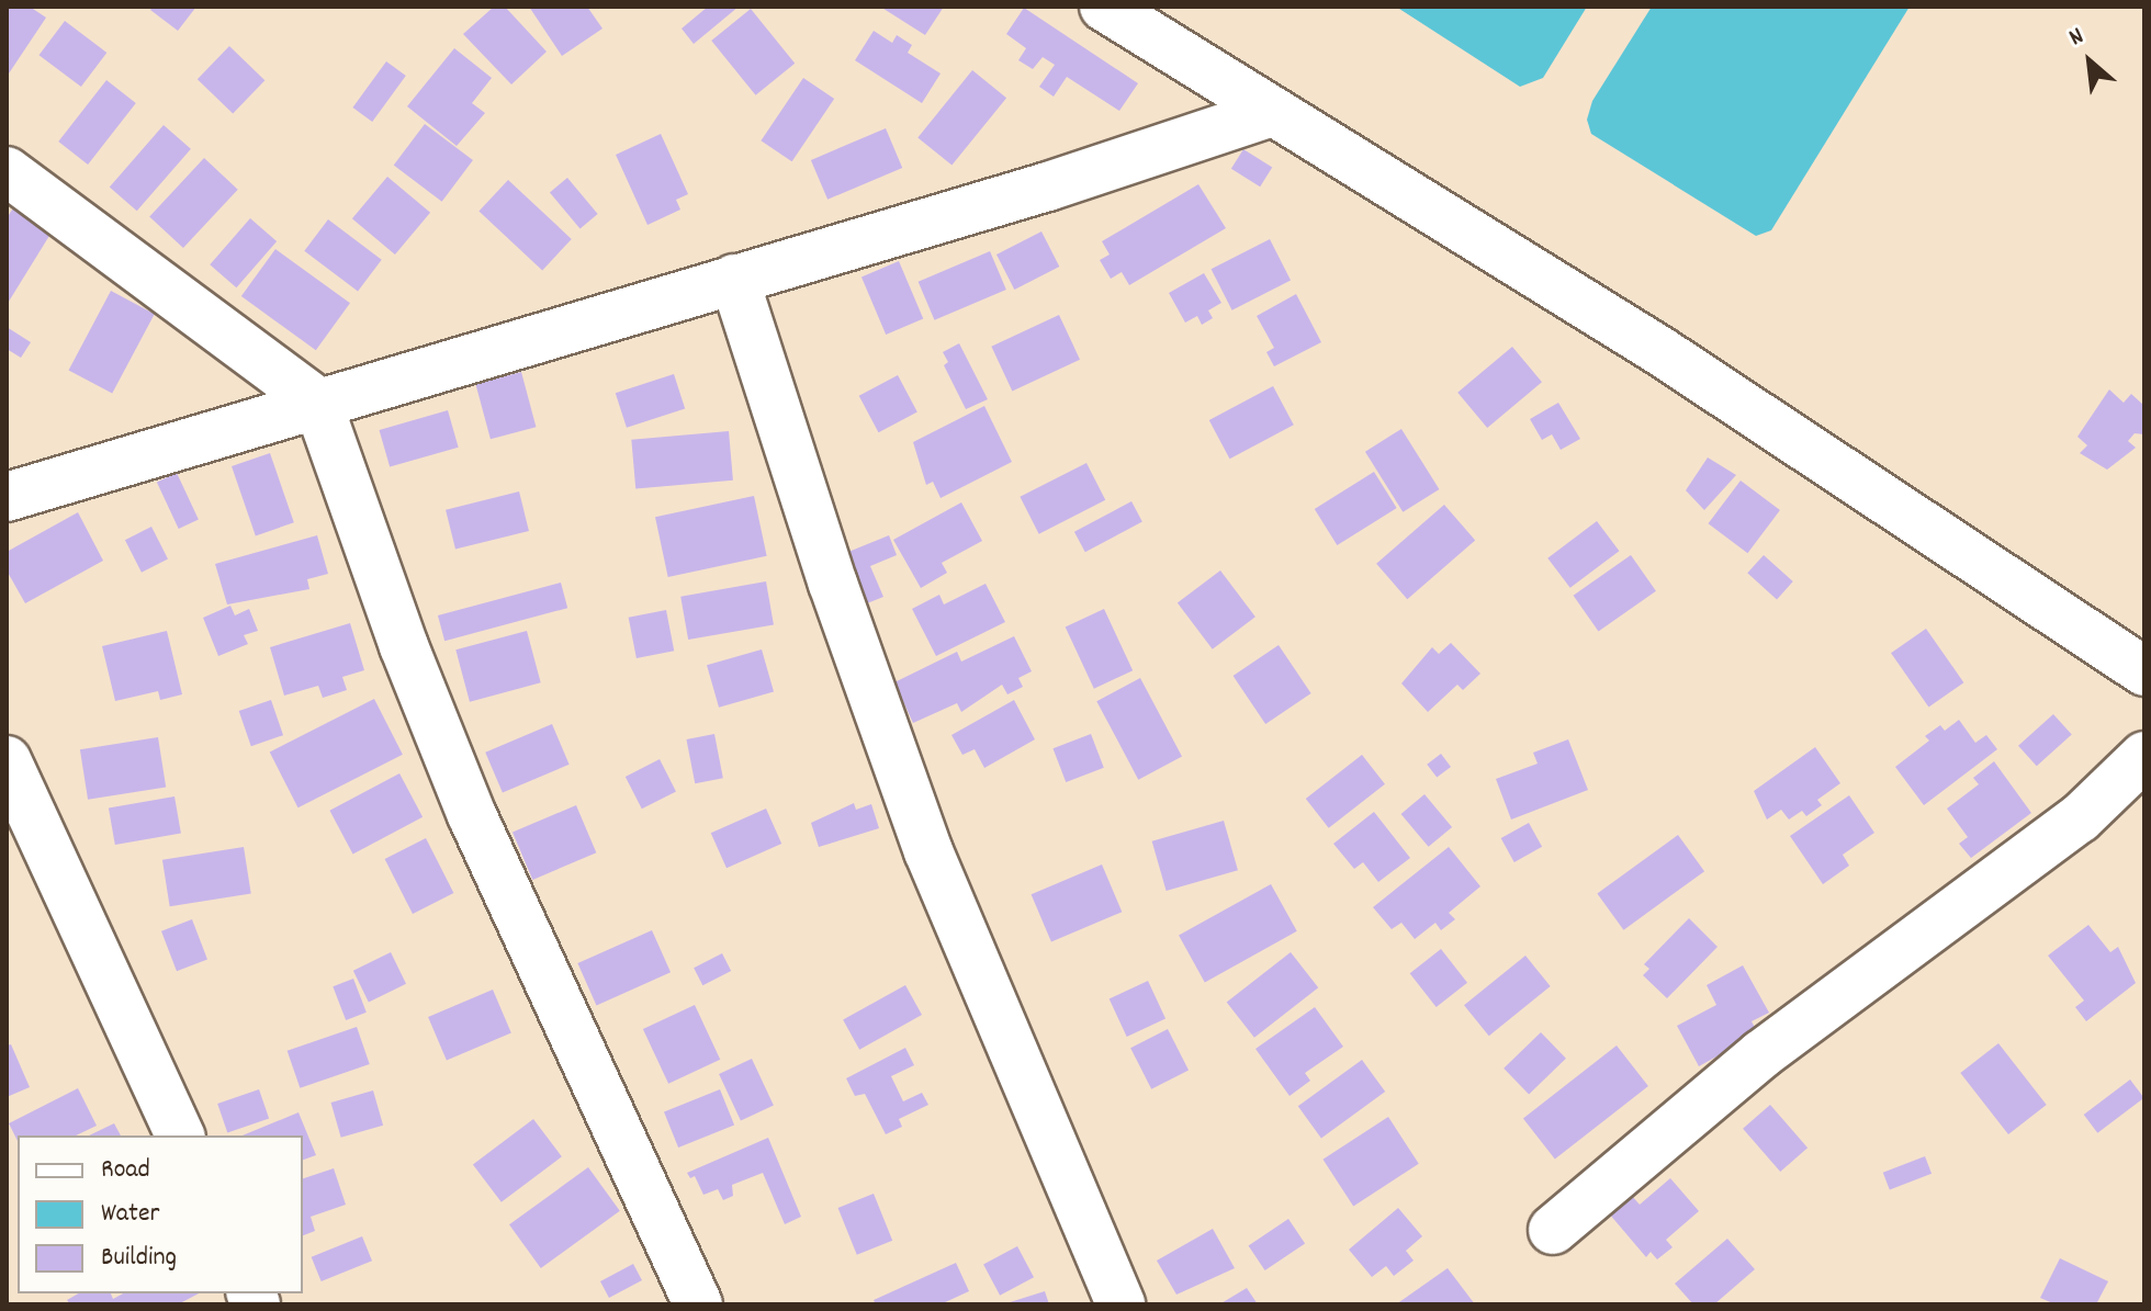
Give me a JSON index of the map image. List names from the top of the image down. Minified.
{"legend":["Road","Water","Building"],"north":"top left"}
